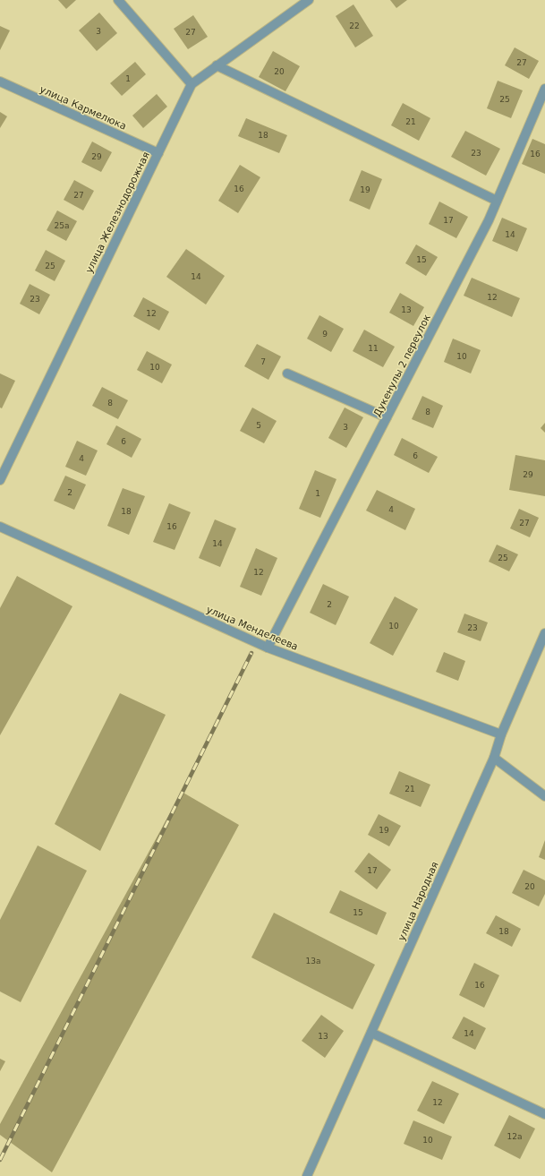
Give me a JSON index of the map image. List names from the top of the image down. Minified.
{"streets":{"street":["улица Кармелюка","улица Железнодорожная","Дукенулы 2 переулок","улица Менделеева","улица Народная"]},"crossings":[["улица Кармелюка","улица Железнодорожная"],["Дукенулы 2 переулок","улица Менделеева"],["улица Менделеева","улица Народная"]],"house_numbers":["22","3","27","27","20","1","25","21","18","23","16","29","16","19","27","17","25а","14","15","25","14","12","23","13","12","9","11","10","7","10","8","8","5","3","6","6","4","29","2","1","4","18","27","16","14","25","12","2","10","23","21","19","17","20","15","18","13а","16","14","13","12","12а","10"]}
